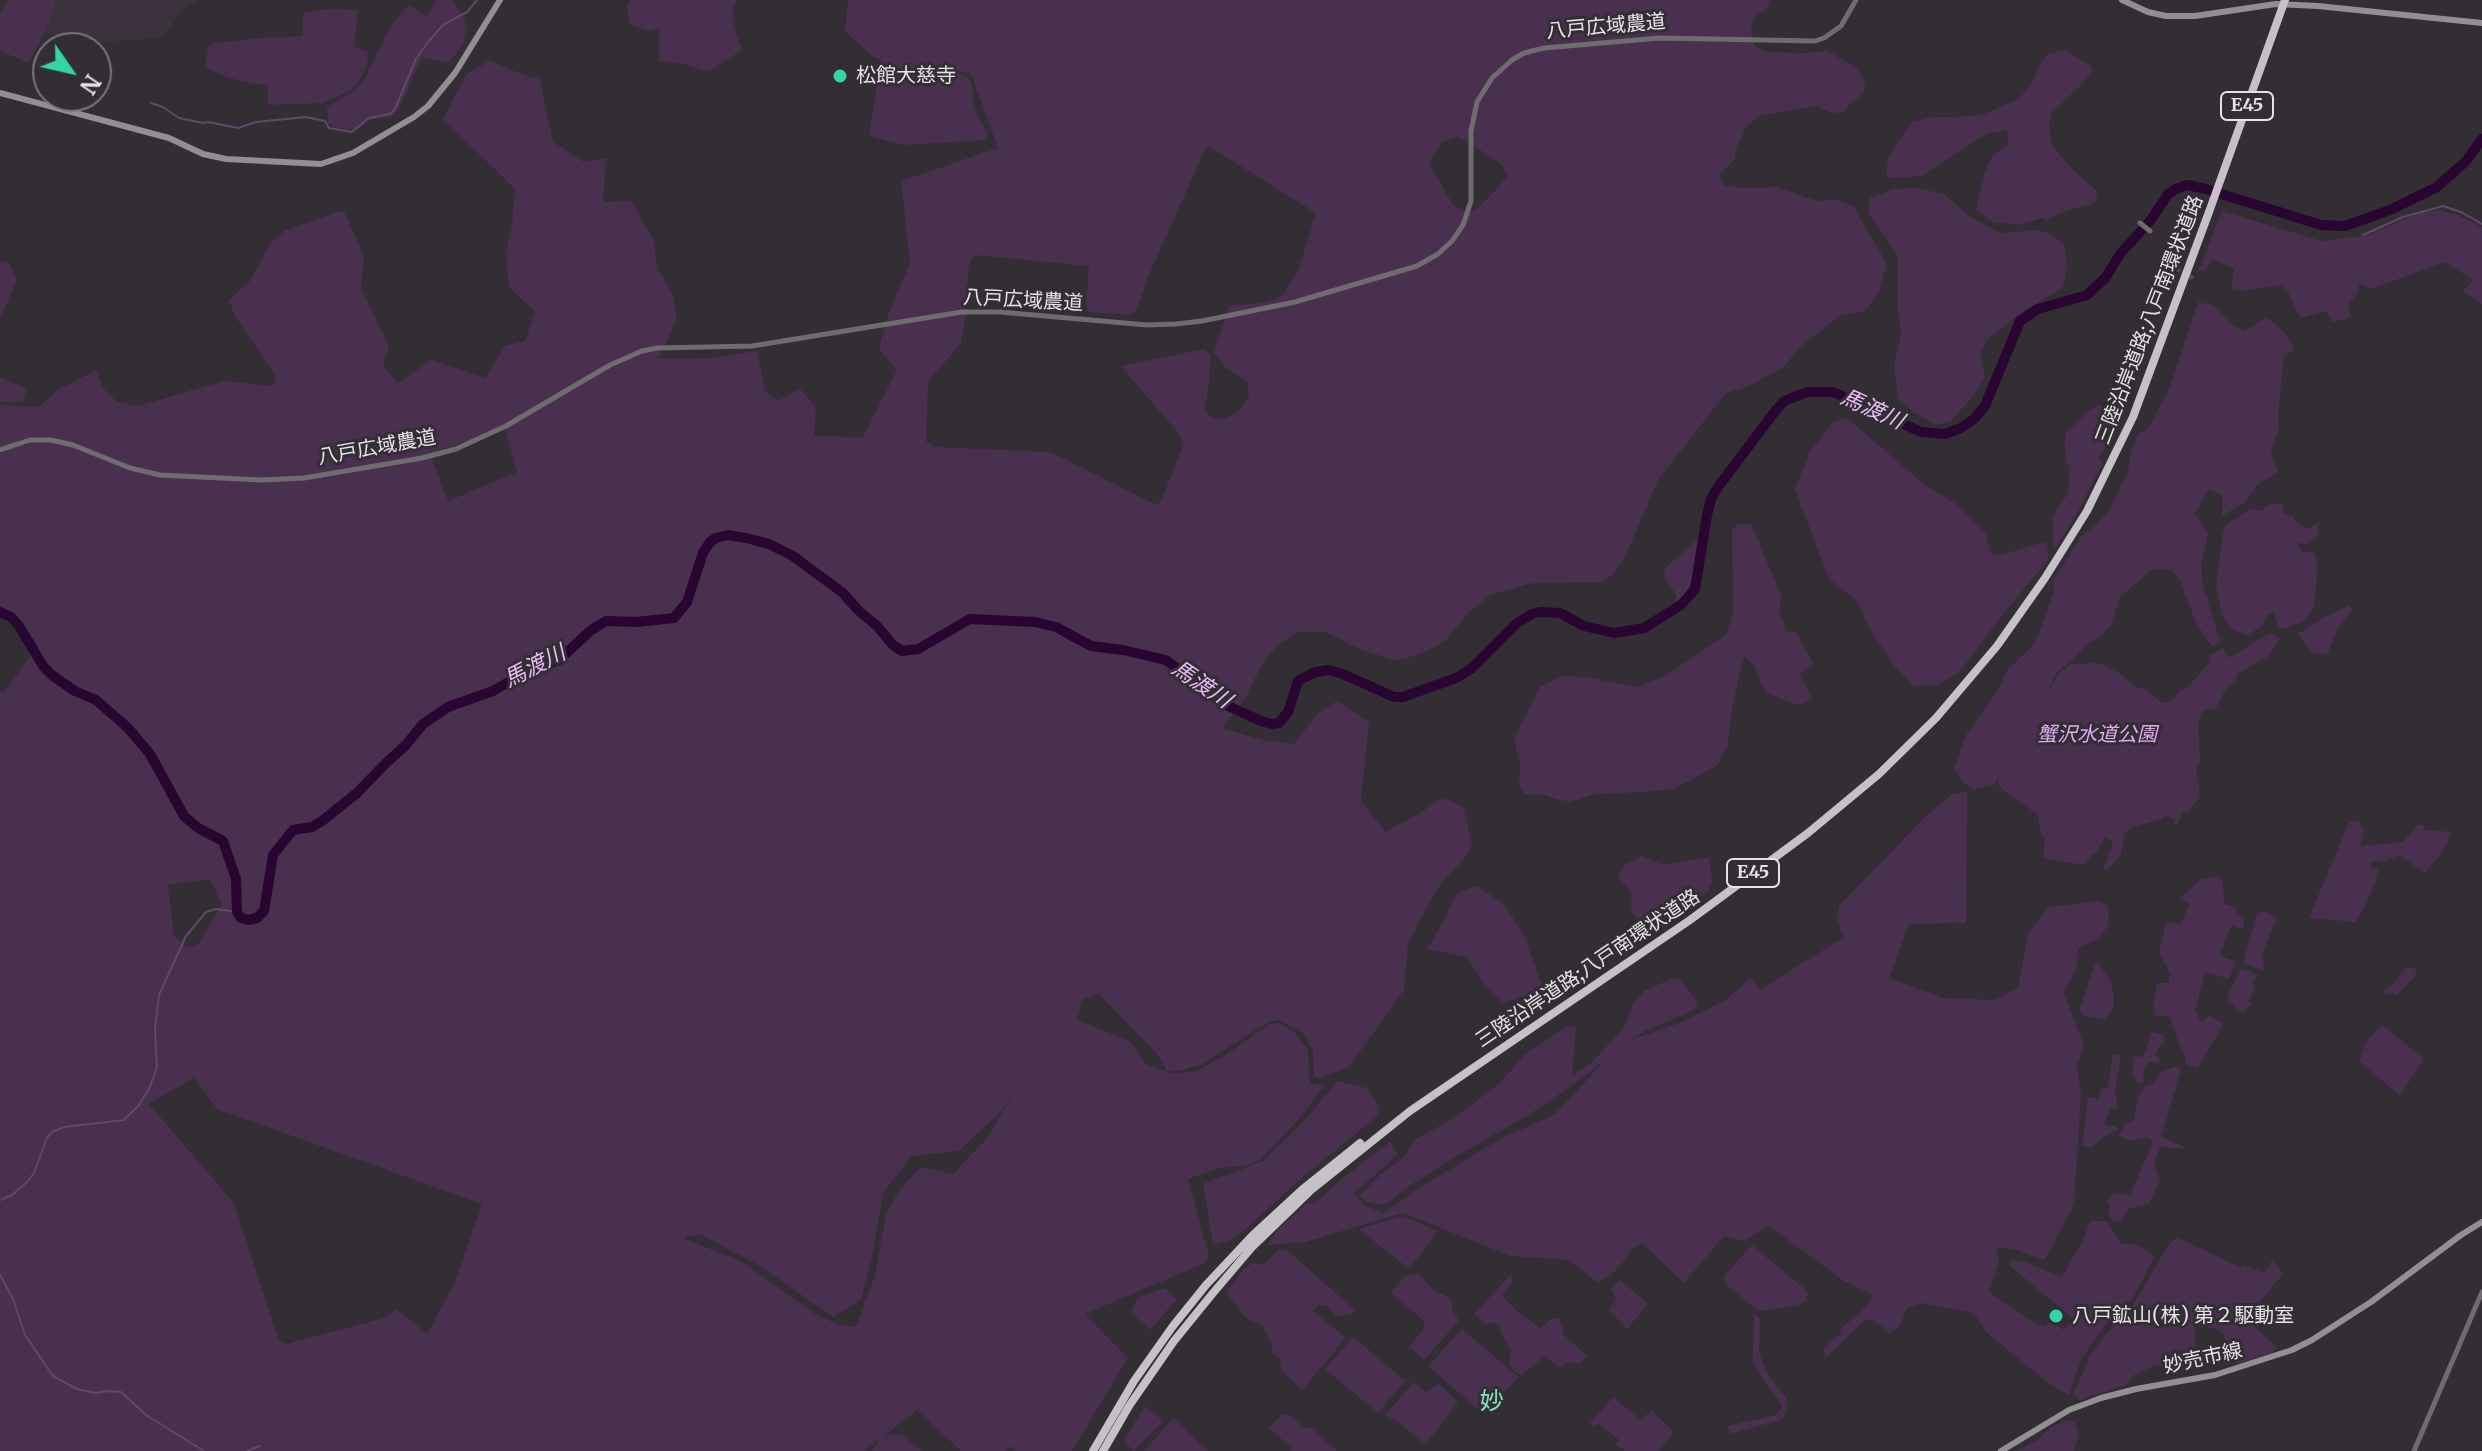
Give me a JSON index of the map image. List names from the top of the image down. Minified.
{"streets":{"highway":["E45","三陸沿岸道路;八戸南環状道路"],"main road":["妙売市線"],"street":["八戸広域農道"]},"districts":["妙"],"water":["馬渡川"],"parks":["蟹沢水道公園"],"places":["松館大慈寺","八戸鉱山(株) 第２駆動室"],"north":"bottom right"}
